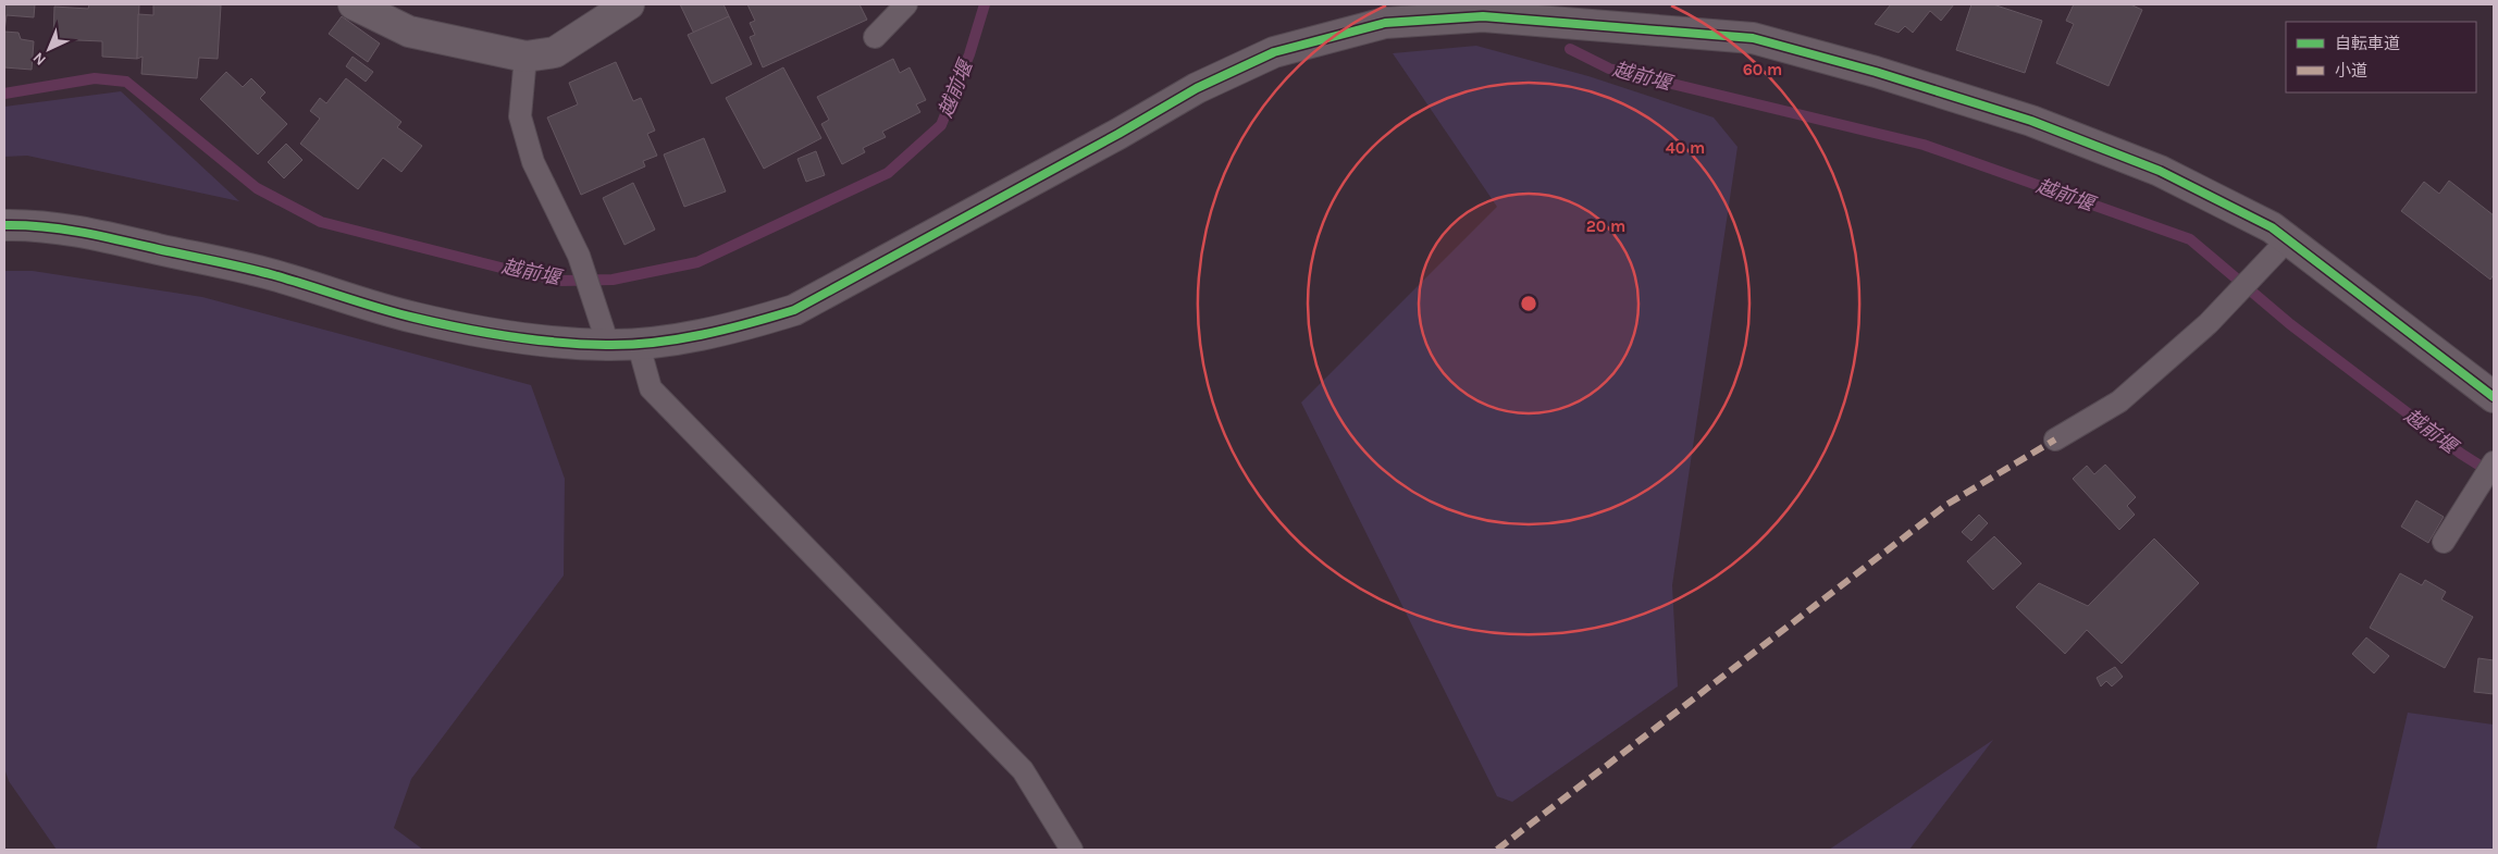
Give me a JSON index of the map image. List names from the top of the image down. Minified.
{"water":["越前堰"],"legend":["自転車道","小道"],"north":"bottom left","rings":["60 m","40 m","20 m"]}
